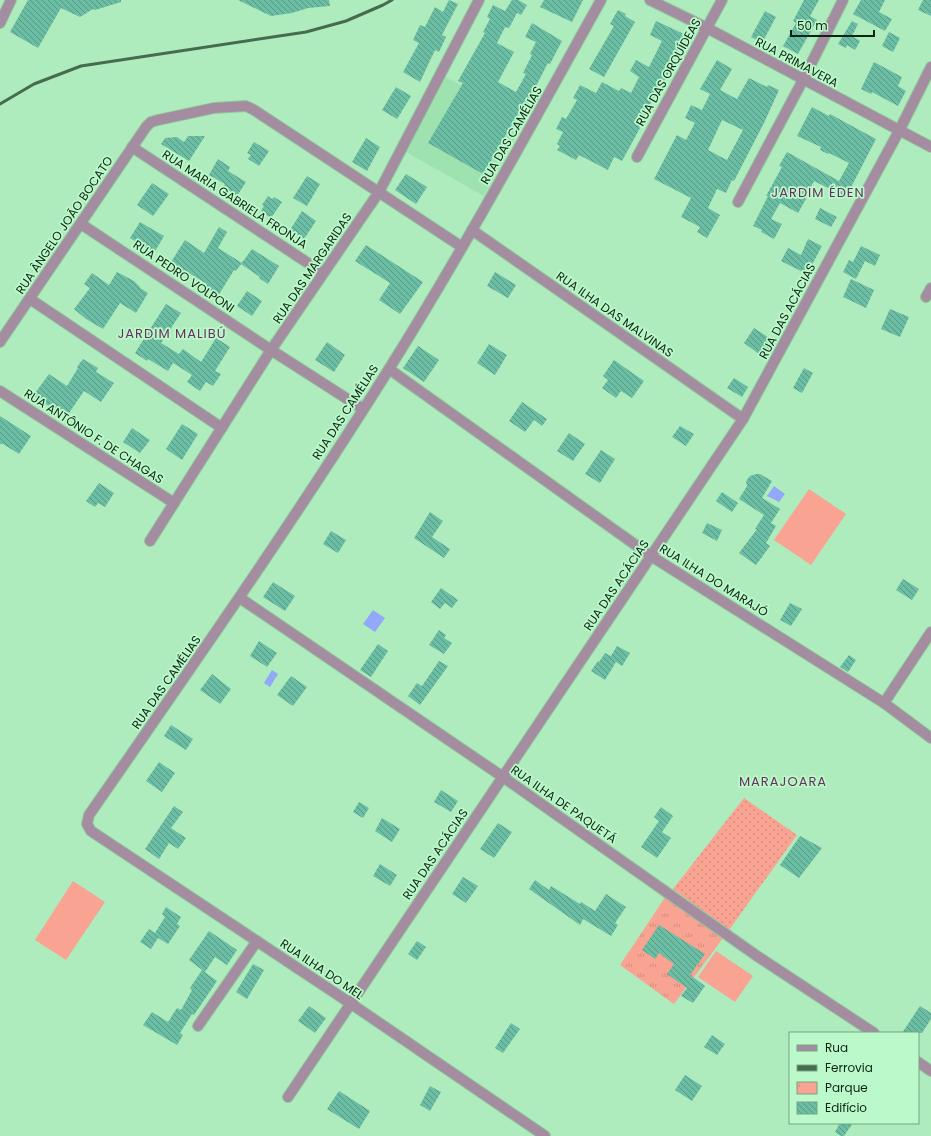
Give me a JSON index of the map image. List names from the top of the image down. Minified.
{"streets":{"street":["RUA PRIMAVERA","RUA DAS ORQUÍDEAS","RUA DAS CAMÉLIAS","RUA MARIA GABRIELA FRONJA","RUA ÂNGELO JOÃO BOCATO","RUA DAS MARGARIDAS","RUA PEDRO VOLPONI","RUA DAS ACÁCIAS","RUA ILHA DAS MALVINAS","RUA ANTÔNIO F. DE CHAGAS","RUA ILHA DO MARAJÓ","RUA ILHA DE PAQUETÁ","RUA ILHA DO MEL"]},"crossings":[["RUA PRIMAVERA","RUA DAS ORQUÍDEAS"],["RUA PRIMAVERA","RUA DAS ACÁCIAS"],["RUA DAS CAMÉLIAS","RUA PEDRO VOLPONI"],["RUA DAS CAMÉLIAS","RUA ILHA DAS MALVINAS"],["RUA DAS CAMÉLIAS","RUA ILHA DO MARAJÓ"],["RUA DAS CAMÉLIAS","RUA ILHA DE PAQUETÁ"],["RUA DAS CAMÉLIAS","RUA ILHA DO MEL"],["RUA MARIA GABRIELA FRONJA","RUA ÂNGELO JOÃO BOCATO"],["RUA MARIA GABRIELA FRONJA","RUA DAS MARGARIDAS"],["RUA ÂNGELO JOÃO BOCATO","RUA DAS MARGARIDAS"],["RUA ÂNGELO JOÃO BOCATO","RUA PEDRO VOLPONI"],["RUA DAS MARGARIDAS","RUA PEDRO VOLPONI"],["RUA DAS MARGARIDAS","RUA ANTÔNIO F. DE CHAGAS"],["RUA DAS ACÁCIAS","RUA ILHA DAS MALVINAS"],["RUA DAS ACÁCIAS","RUA ILHA DO MARAJÓ"],["RUA DAS ACÁCIAS","RUA ILHA DE PAQUETÁ"],["RUA DAS ACÁCIAS","RUA ILHA DO MEL"]],"districts":["JARDIM ÉDEN","JARDIM MALIBÚ","MARAJOARA"],"legend":["Rua","Ferrovia","Parque","Edifício"],"scale_bar":"50 m"}
